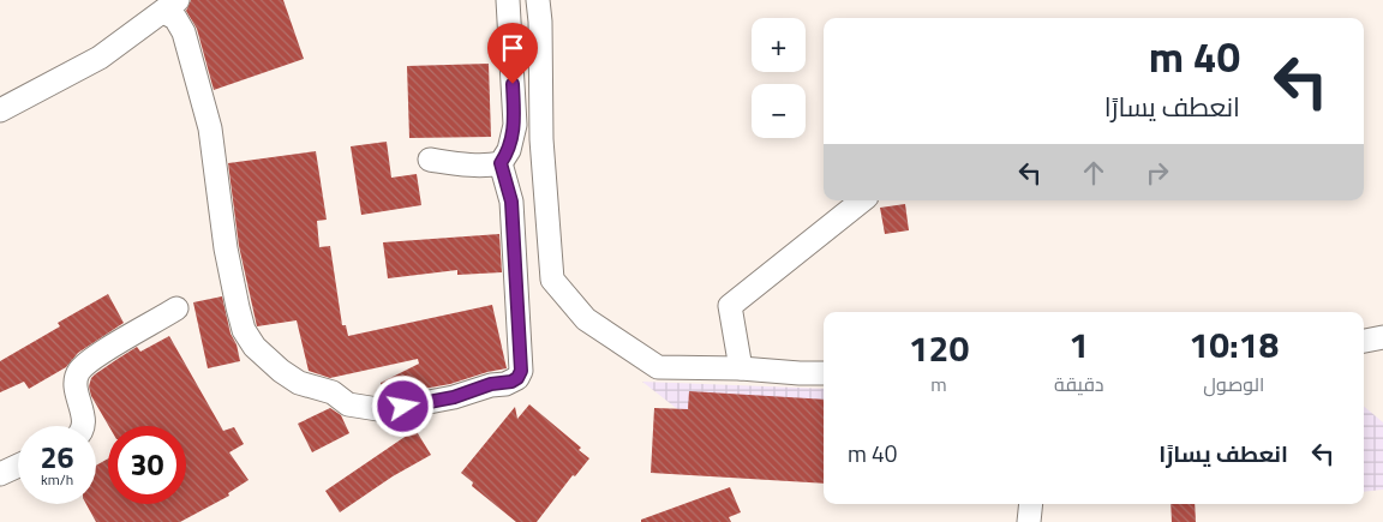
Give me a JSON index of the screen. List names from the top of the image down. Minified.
{"page":{"map_buttons":["+","−"],"turn":["40 m","انعطف يسارًا"],"eta":["10:18","الوصول","1","دقيقة","120","m"],"list":[{"name":"انعطف يسارًا","value":"40 m"}],"speed":"26 km/h","limit":"30"}}
